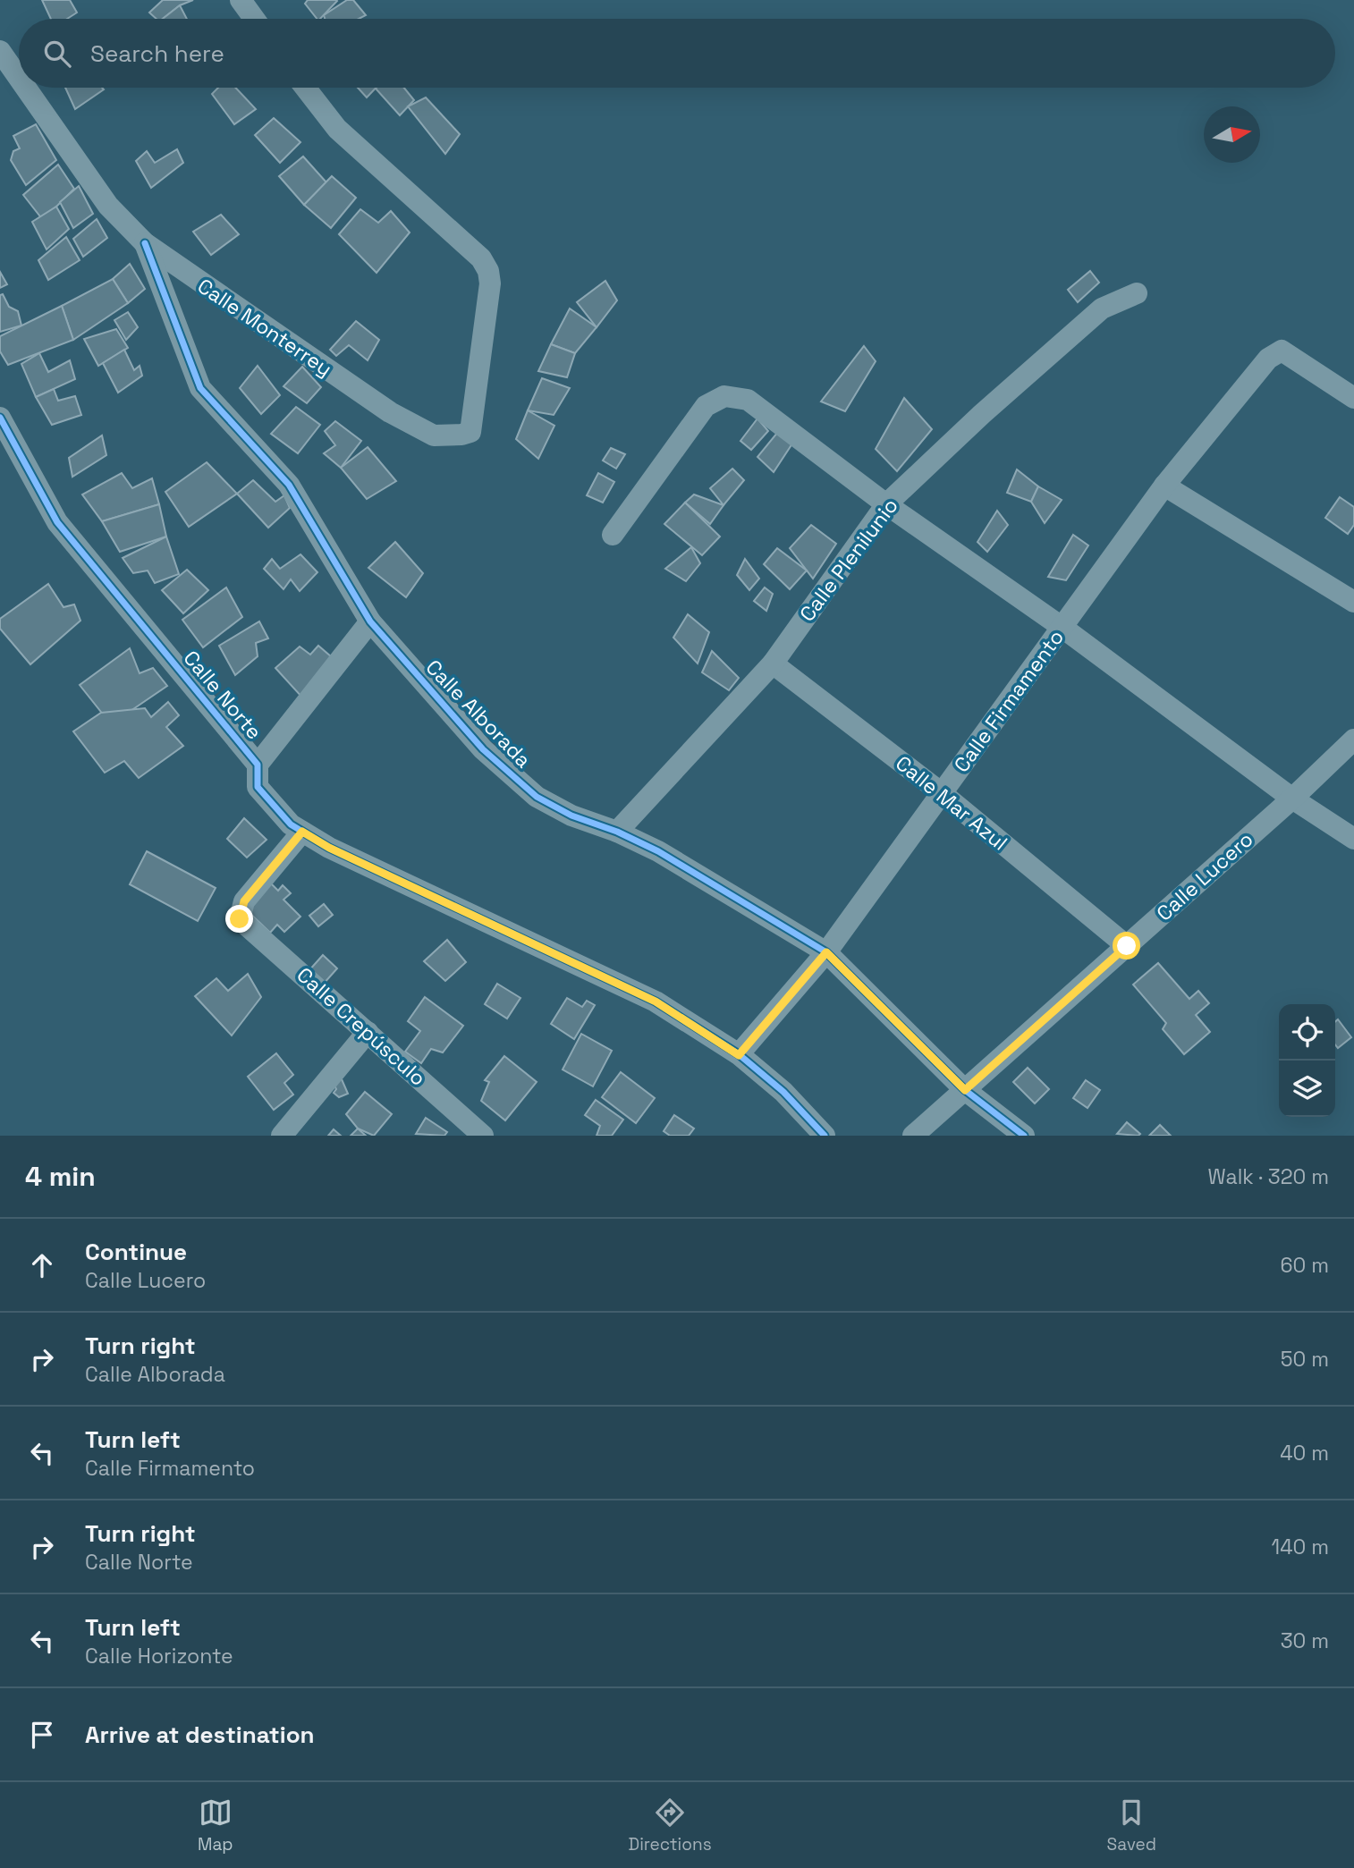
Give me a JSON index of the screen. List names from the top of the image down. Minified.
{"streets":{"street":["Calle Monterrey","Calle Plenilunio","Calle Norte","Calle Firmamento","Calle Alborada","Calle Mar Azul","Calle Lucero","Calle Crepúsculo"]},"crossings":[["Calle Monterrey","Calle Alborada"],["Calle Plenilunio","Calle Alborada"],["Calle Plenilunio","Calle Mar Azul"],["Calle Norte","Calle Firmamento"],["Calle Norte","Calle Crepúsculo"],["Calle Firmamento","Calle Alborada"],["Calle Firmamento","Calle Mar Azul"],["Calle Alborada","Calle Lucero"],["Calle Mar Azul","Calle Lucero"]],"north":"right","page":{"search":"Search here","heading":["4 min","Walk · 320 m"],"list":[["Continue","Calle Lucero","60 m"],["Turn right","Calle Alborada","50 m"],["Turn left","Calle Firmamento","40 m"],["Turn right","Calle Norte","140 m"],["Turn left","Calle Horizonte","30 m"],"Arrive at destination"],"nav":["Map","Directions","Saved"]}}
